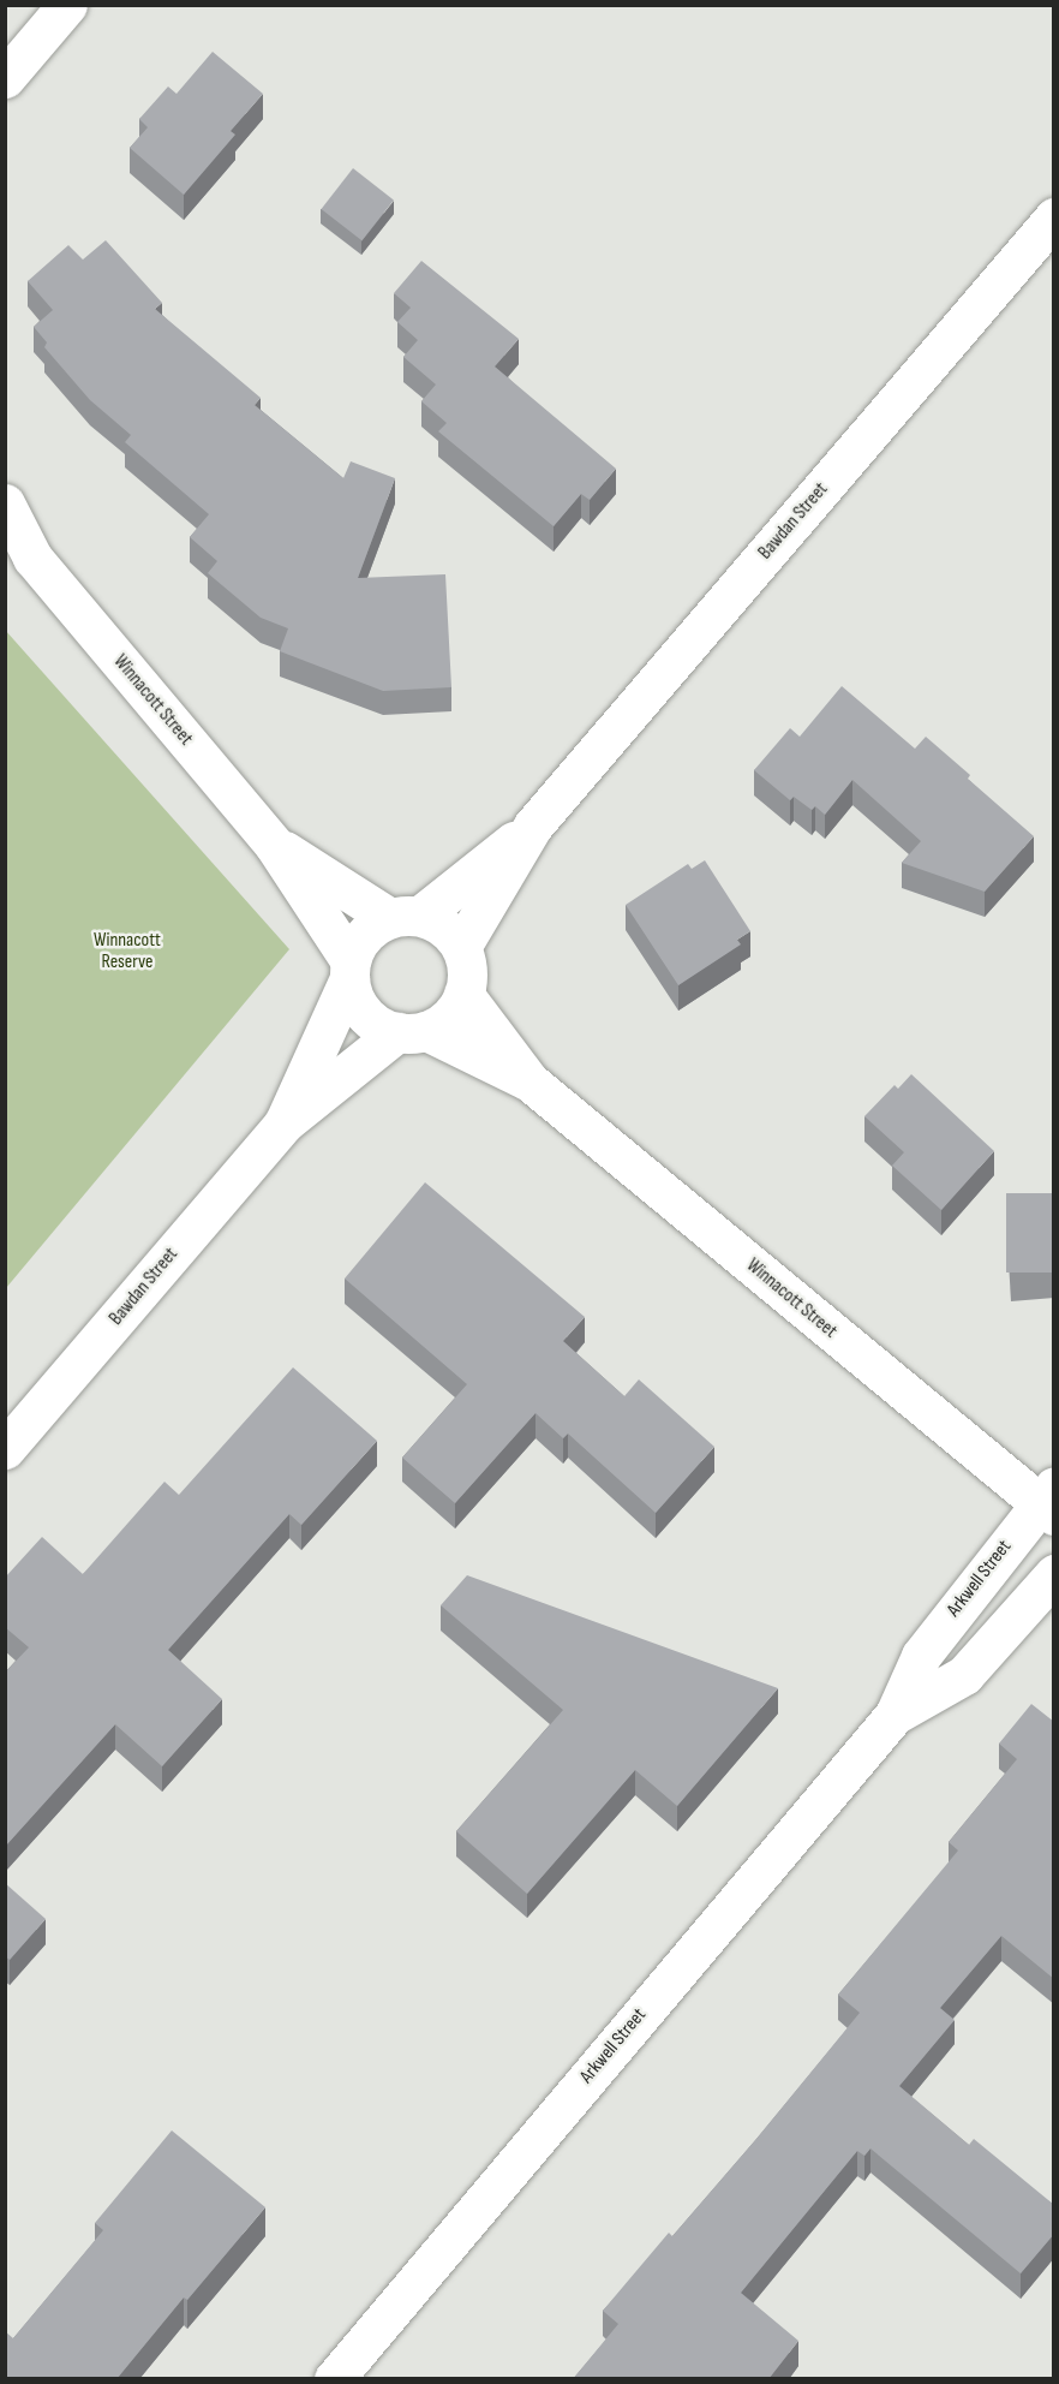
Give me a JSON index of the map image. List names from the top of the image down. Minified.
{"streets":{"street":["Bawdan Street","Winnacott Street","Arkwell Street"]},"crossings":[["Bawdan Street","Winnacott Street"],["Winnacott Street","Arkwell Street"]],"parks":["Winnacott Reserve"]}
